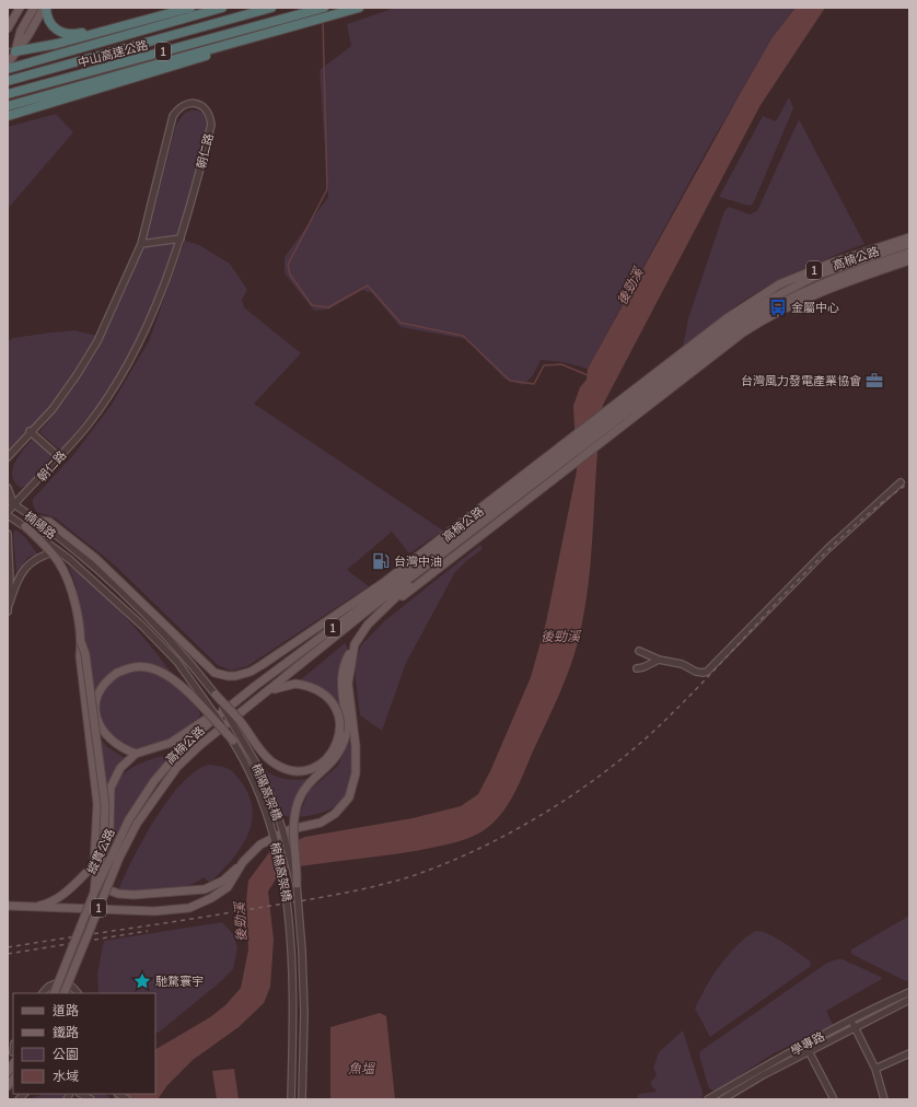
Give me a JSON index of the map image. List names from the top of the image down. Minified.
{"streets":{"highway":["1","中山高速公路"],"main road":["高楠公路","縱貫公路"],"street":["朝仁路","楠陽路","楠陽高架橋","楠楊高架橋","學專路"]},"crossings":[["1","縱貫公路"],["朝仁路","楠陽路"],["高楠公路","縱貫公路"],["楠陽路","楠陽高架橋"],["楠陽路","楠楊高架橋"]],"water":["後勁溪","魚塭"],"places":{"bus stop":["金屬中心"],"office":["台灣風力發電產業協會"],"fuel station":["台灣中油"],"place":["馳騖寰宇"]},"legend":["道路","鐵路","公園","水域"]}
